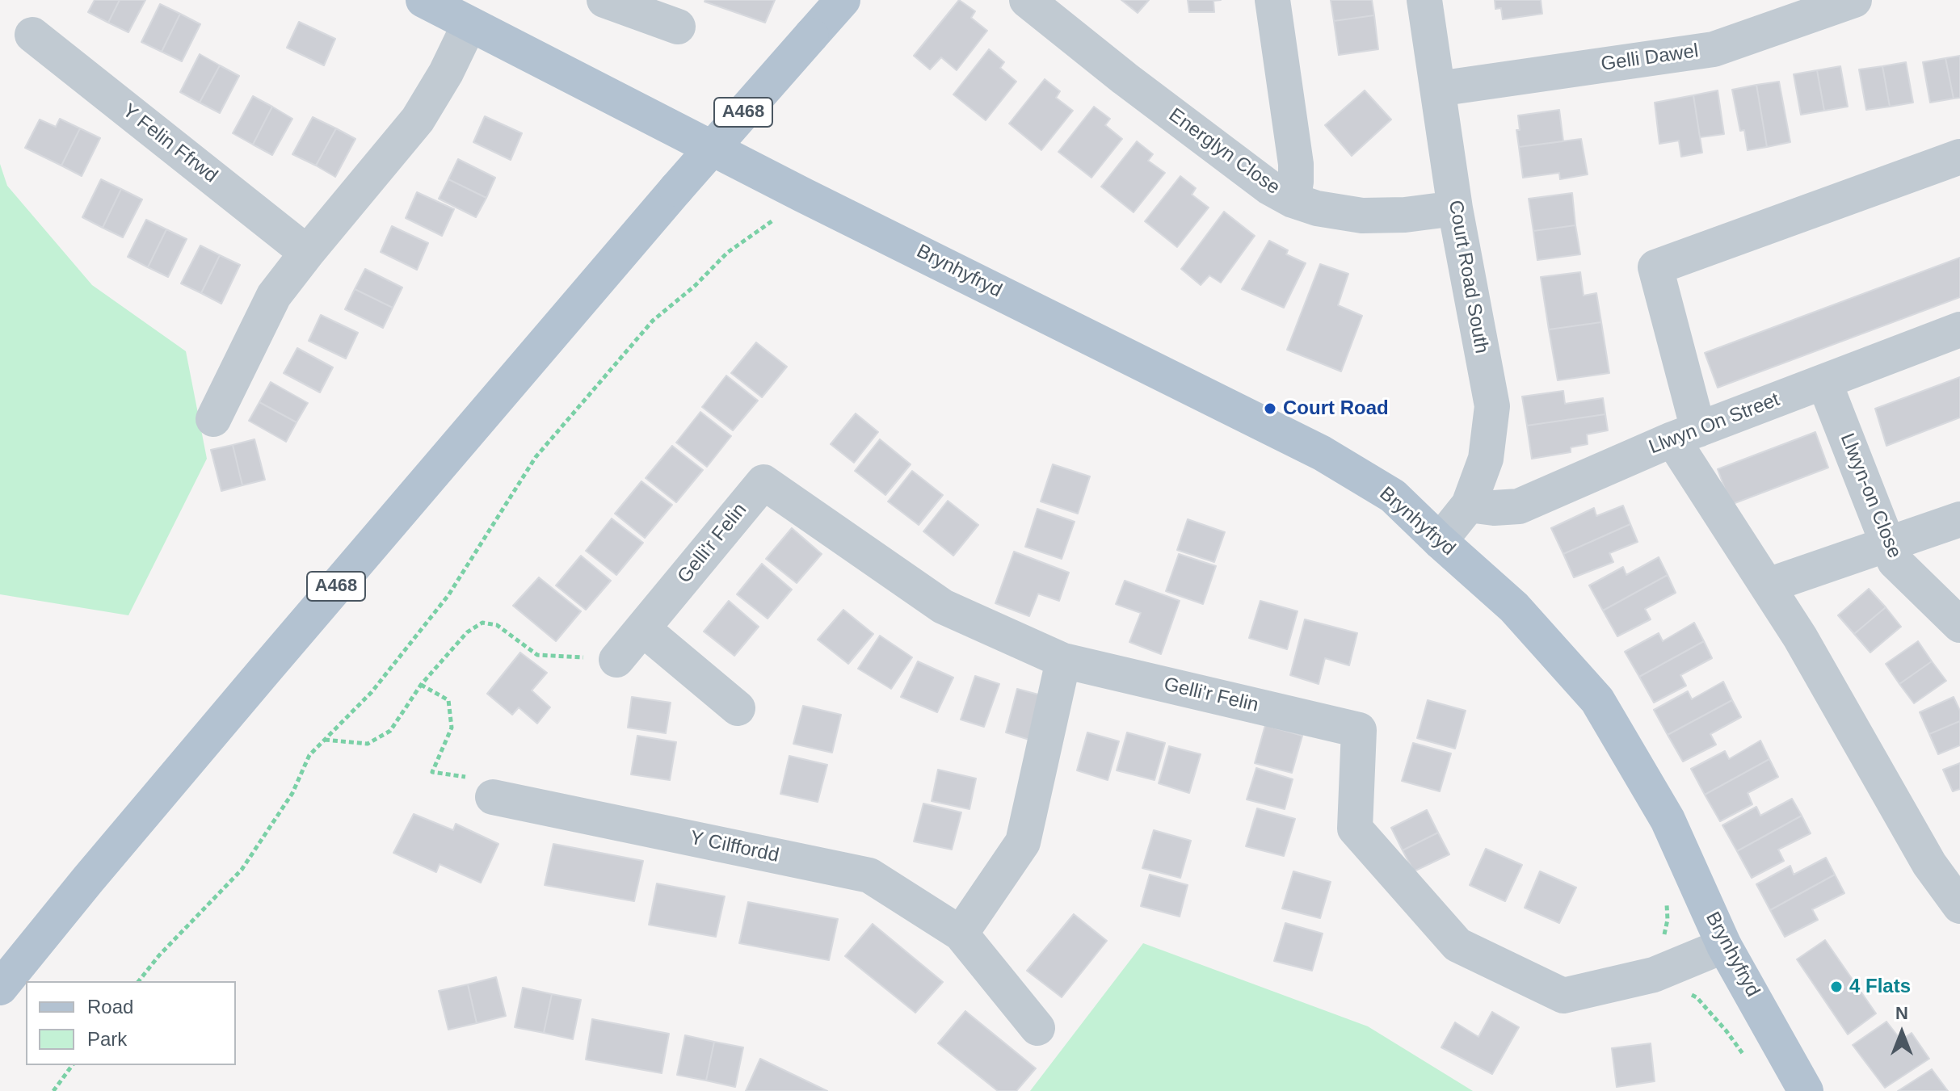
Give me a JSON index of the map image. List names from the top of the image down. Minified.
{"streets":{"main road":["A468","Brynhyfryd"],"street":["Gelli Dawel","Y Felin Ffrwd","Energlyn Close","Court Road South","Llwyn On Street","Llwyn-on Close","Gelli'r Felin","Y Cilffordd"]},"crossings":[["Gelli Dawel","Court Road South"],["Energlyn Close","Court Road South"],["Brynhyfryd","Court Road South"],["Brynhyfryd","Gelli'r Felin"],["Court Road South","Llwyn On Street"],["Llwyn On Street","Llwyn-on Close"]],"places":["Court Road","4 Flats"],"legend":["Road","Park"],"north":"top"}
